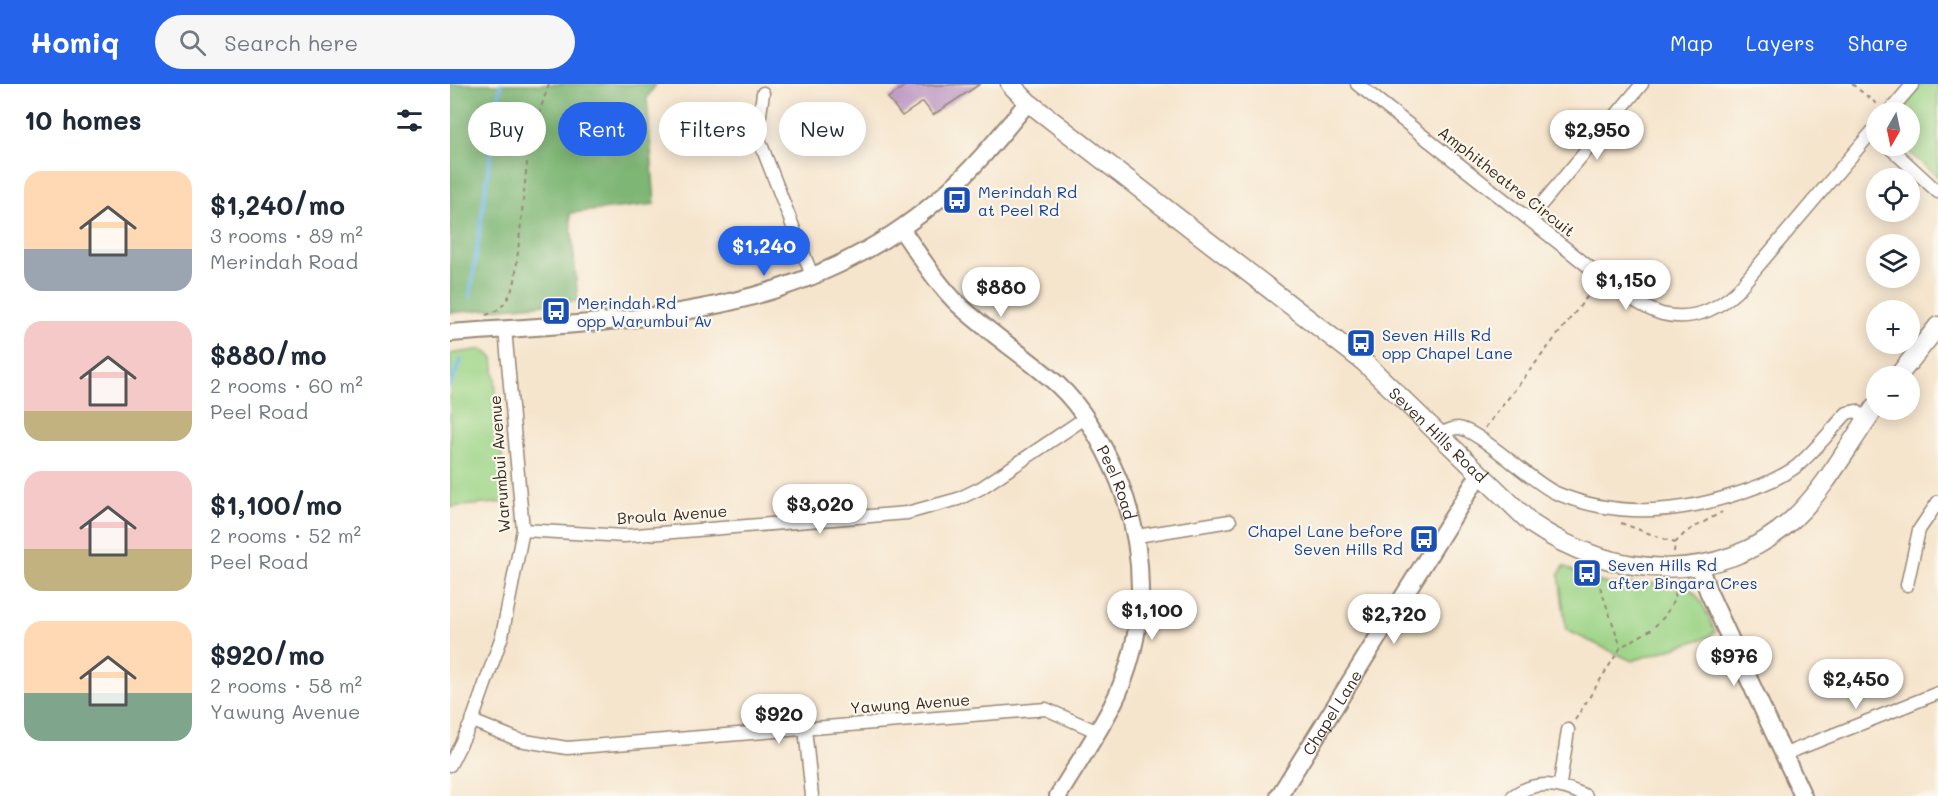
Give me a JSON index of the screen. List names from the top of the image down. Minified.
{"streets":{"main road":["Seven Hills Road","Peel Road","Chapel Lane"],"street":["Amphitheatre Circuit","Warumbui Avenue","Broula Avenue","Yawung Avenue"]},"crossings":[["Seven Hills Road","Chapel Lane"],["Warumbui Avenue","Broula Avenue"],["Warumbui Avenue","Yawung Avenue"],["Peel Road","Broula Avenue"],["Peel Road","Yawung Avenue"]],"places":{"bus stop":["Merindah Rd at Peel Rd","Merindah Rd opp Warumbui Av","Seven Hills Rd opp Chapel Lane","Chapel Lane before Seven Hills Rd","Seven Hills Rd after Bingara Cres"]},"north":"bottom","page":{"header":"Homiq","search":"Search here","nav":["Map","Layers","Share"],"heading":"10 homes","map_buttons":["+","−"],"chip":["Buy","Rent","Filters","New"],"price":["$2,950","$1,240","$1,150","$880","$3,020","$1,100","$2,720","$976","$2,450","$920"],"list":[{"name":"$1,240/mo","note":"3 rooms · 89 m² · Merindah Road"},{"name":"$880/mo","note":"2 rooms · 60 m² · Peel Road"},{"name":"$1,100/mo","note":"2 rooms · 52 m² · Peel Road"},{"name":"$920/mo","note":"2 rooms · 58 m² · Yawung Avenue"}]}}
